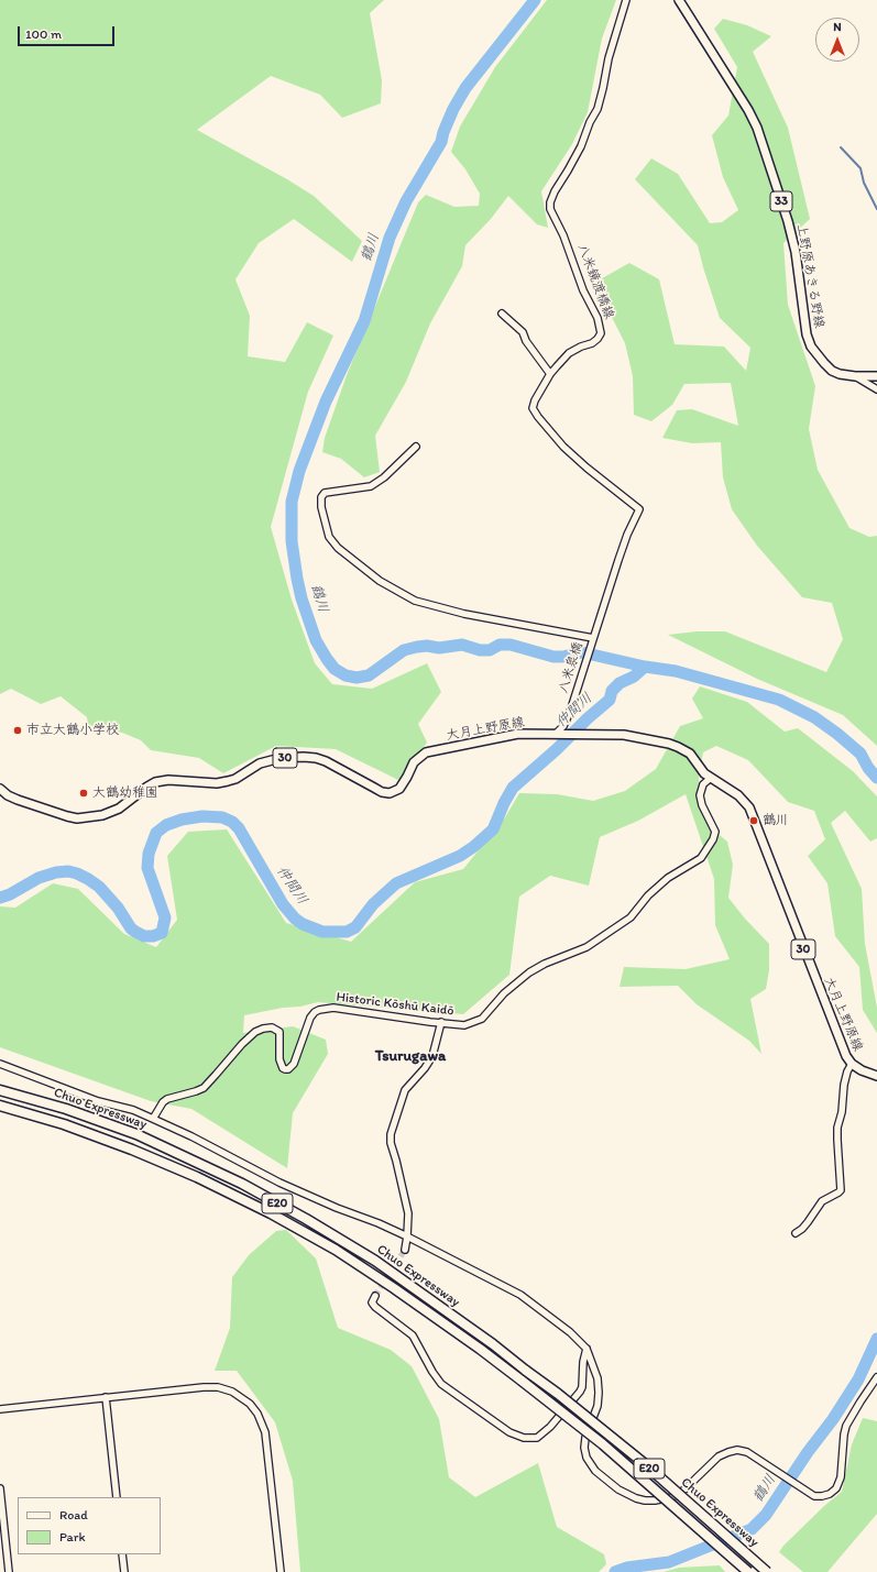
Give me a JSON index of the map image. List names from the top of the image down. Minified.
{"streets":{"highway":["Chuo Expressway","E20"],"main road":["33","上野原あきる野線","大月上野原線","30"],"street":["八米鏡渡橋線","八米泉橋","Historic Kōshū Kaidō"]},"crossings":[["八米鏡渡橋線","八米泉橋"],["八米泉橋","大月上野原線"],["大月上野原線","Historic Kōshū Kaidō"]],"districts":["Tsurugawa"],"water":["鶴川","仲間川"],"places":["市立大鶴小学校","大鶴幼稚園","鶴川"],"legend":["Road","Park"],"scale_bar":"100 m","north":"top"}
